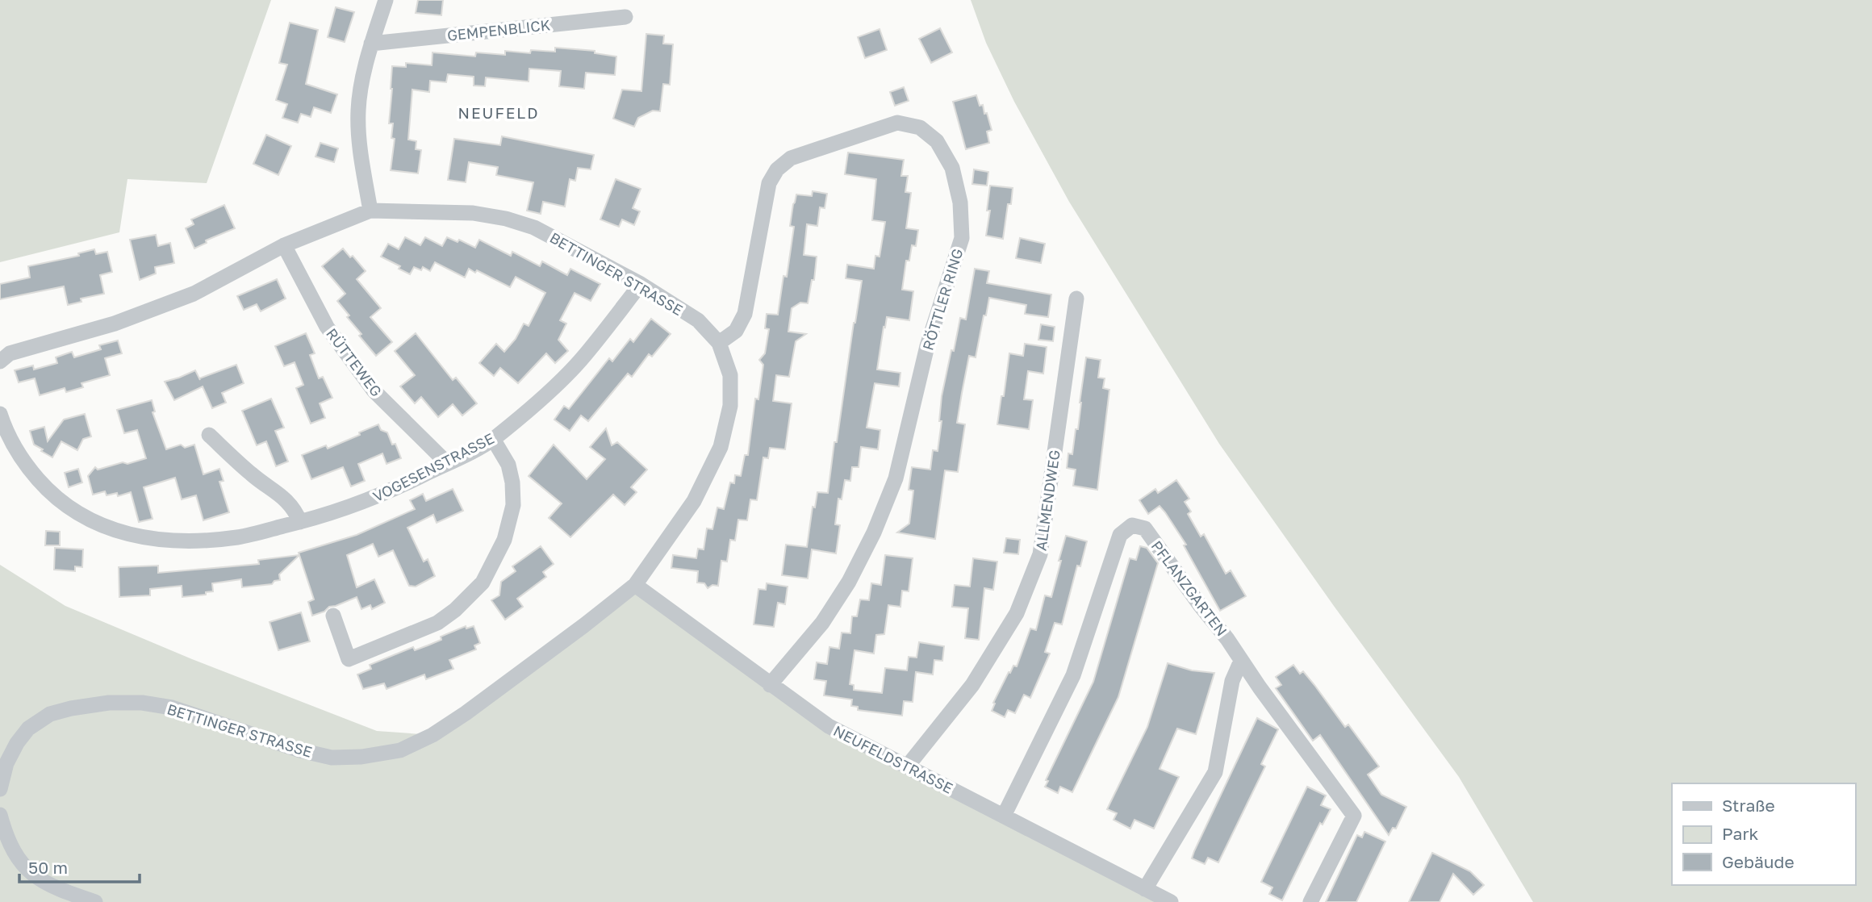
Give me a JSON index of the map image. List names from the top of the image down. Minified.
{"streets":{"street":["GEMPENBLICK","BETTINGER STRASSE","RÖTTLER RING","RÜTTEWEG","VOGESENSTRASSE","ALLMENDWEG","PFLANZGARTEN","NEUFELDSTRASSE"]},"crossings":[["BETTINGER STRASSE","RÖTTLER RING"],["BETTINGER STRASSE","RÜTTEWEG"],["BETTINGER STRASSE","VOGESENSTRASSE"],["BETTINGER STRASSE","NEUFELDSTRASSE"],["RÖTTLER RING","NEUFELDSTRASSE"],["RÜTTEWEG","VOGESENSTRASSE"],["ALLMENDWEG","NEUFELDSTRASSE"],["PFLANZGARTEN","NEUFELDSTRASSE"]],"districts":["NEUFELD"],"legend":["Straße","Park","Gebäude"],"scale_bar":"50 m"}
